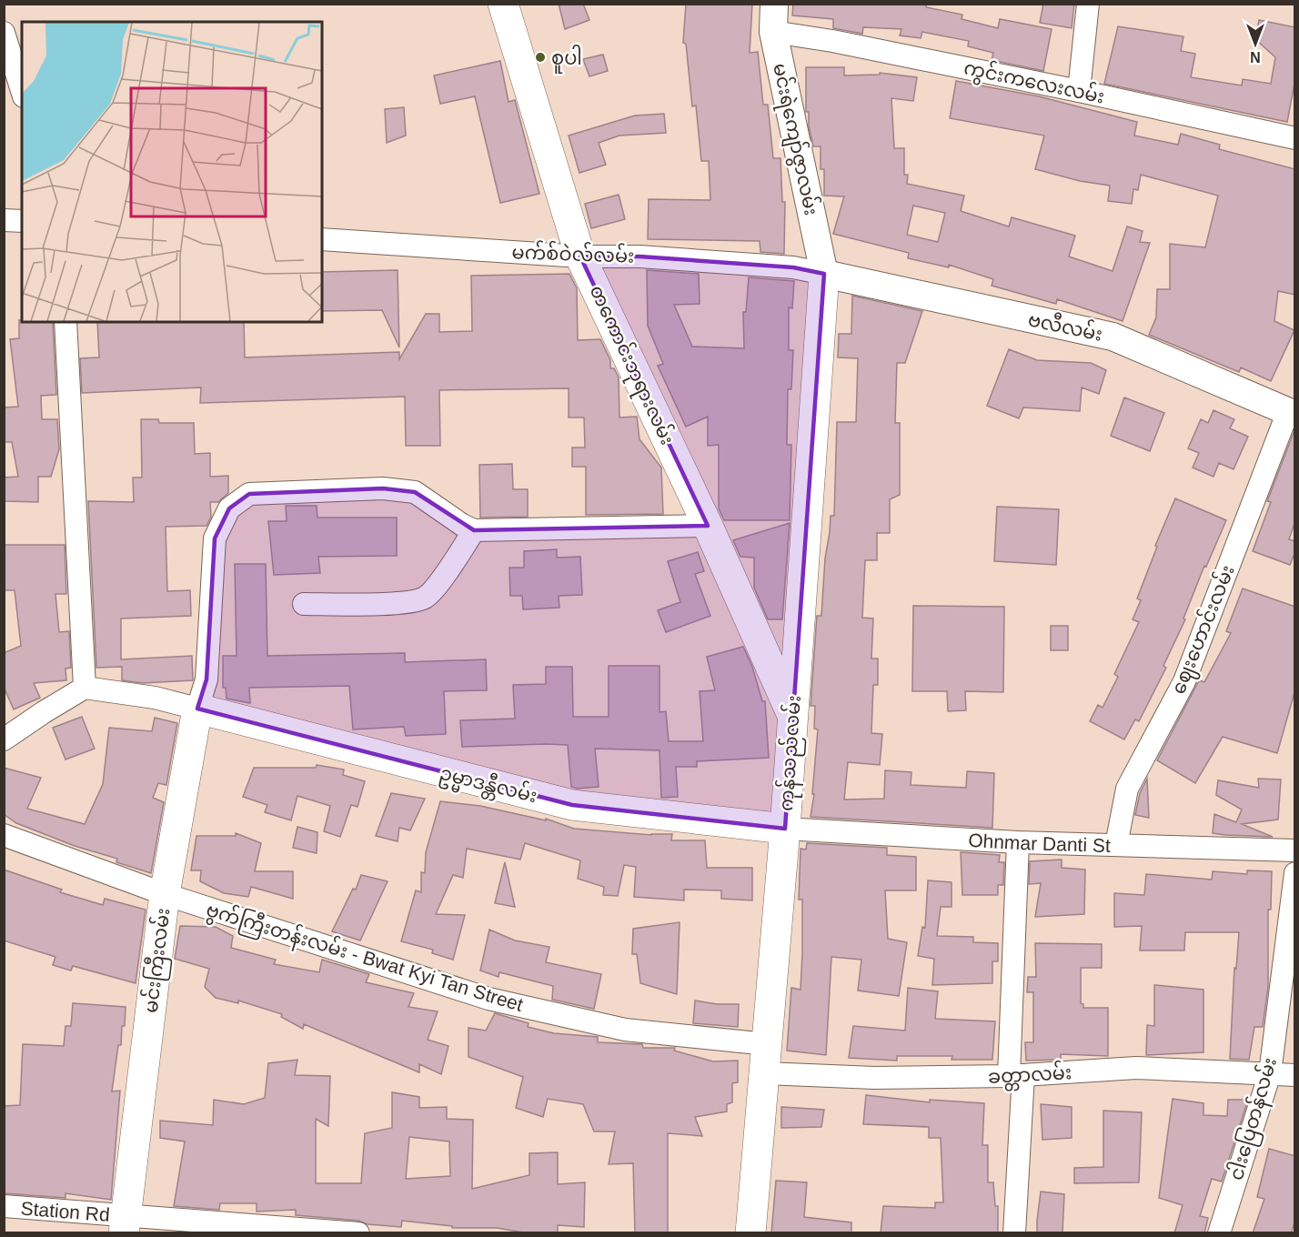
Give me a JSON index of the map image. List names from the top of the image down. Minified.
{"streets":{"main road":["တကောင်းဘုရားလမ်း","ကုန်သည်လမ်း","ဥမ္မာဒန္တီလမ်း","မင်းကြီးလမ်း"],"street":["ကွင်းကလေးလမ်း","မင်းရဲကျော်ဇွာလမ်း","မက်စ်ဝဲလ်လမ်း","ဗလီလမ်း","ဈေးဟောင်းလမ်း","Ohnmar Danti St","ဗွက်ကြီးတန်းလမ်း - Bwat Kyi Tan Street","ခတ္တာလမ်း","ငါးပြေတန်လမ်း","Station Rd"]},"crossings":[["ကွင်းကလေးလမ်း","မင်းရဲကျော်ဇွာလမ်း"],["မင်းရဲကျော်ဇွာလမ်း","မက်စ်ဝဲလ်လမ်း"],["မင်းရဲကျော်ဇွာလမ်း","ဗလီလမ်း"],["မင်းရဲကျော်ဇွာလမ်း","ကုန်သည်လမ်း"],["မက်စ်ဝဲလ်လမ်း","ဗလီလမ်း"],["မက်စ်ဝဲလ်လမ်း","တကောင်းဘုရားလမ်း"],["မက်စ်ဝဲလ်လမ်း","ကုန်သည်လမ်း"],["ဗလီလမ်း","ဈေးဟောင်းလမ်း"],["ဗလီလမ်း","ကုန်သည်လမ်း"],["တကောင်းဘုရားလမ်း","ကုန်သည်လမ်း"],["ဈေးဟောင်းလမ်း","Ohnmar Danti St"],["ကုန်သည်လမ်း","ဥမ္မာဒန္တီလမ်း"],["ကုန်သည်လမ်း","Ohnmar Danti St"],["ကုန်သည်လမ်း","ဗွက်ကြီးတန်းလမ်း - Bwat Kyi Tan Street"],["ကုန်သည်လမ်း","ခတ္တာလမ်း"],["ဥမ္မာဒန္တီလမ်း","Ohnmar Danti St"],["ဥမ္မာဒန္တီလမ်း","မင်းကြီးလမ်း"],["ဗွက်ကြီးတန်းလမ်း - Bwat Kyi Tan Street","မင်းကြီးလမ်း"],["ဗွက်ကြီးတန်းလမ်း - Bwat Kyi Tan Street","ခတ္တာလမ်း"],["မင်းကြီးလမ်း","Station Rd"],["ခတ္တာလမ်း","ငါးပြေတန်လမ်း"]],"places":["စူပါ"],"north":"bottom"}
